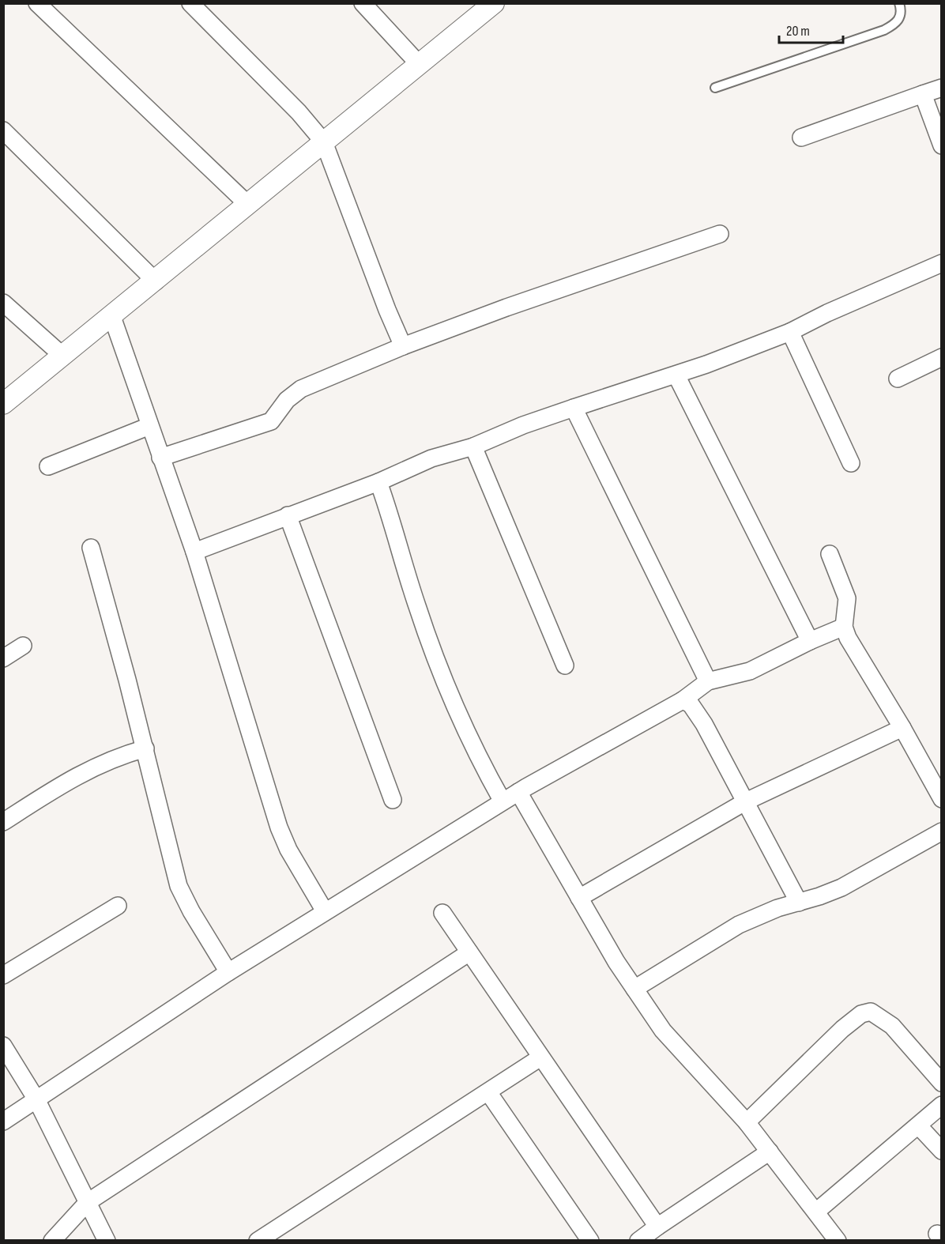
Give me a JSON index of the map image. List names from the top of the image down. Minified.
{"scale_bar":"20 m"}
